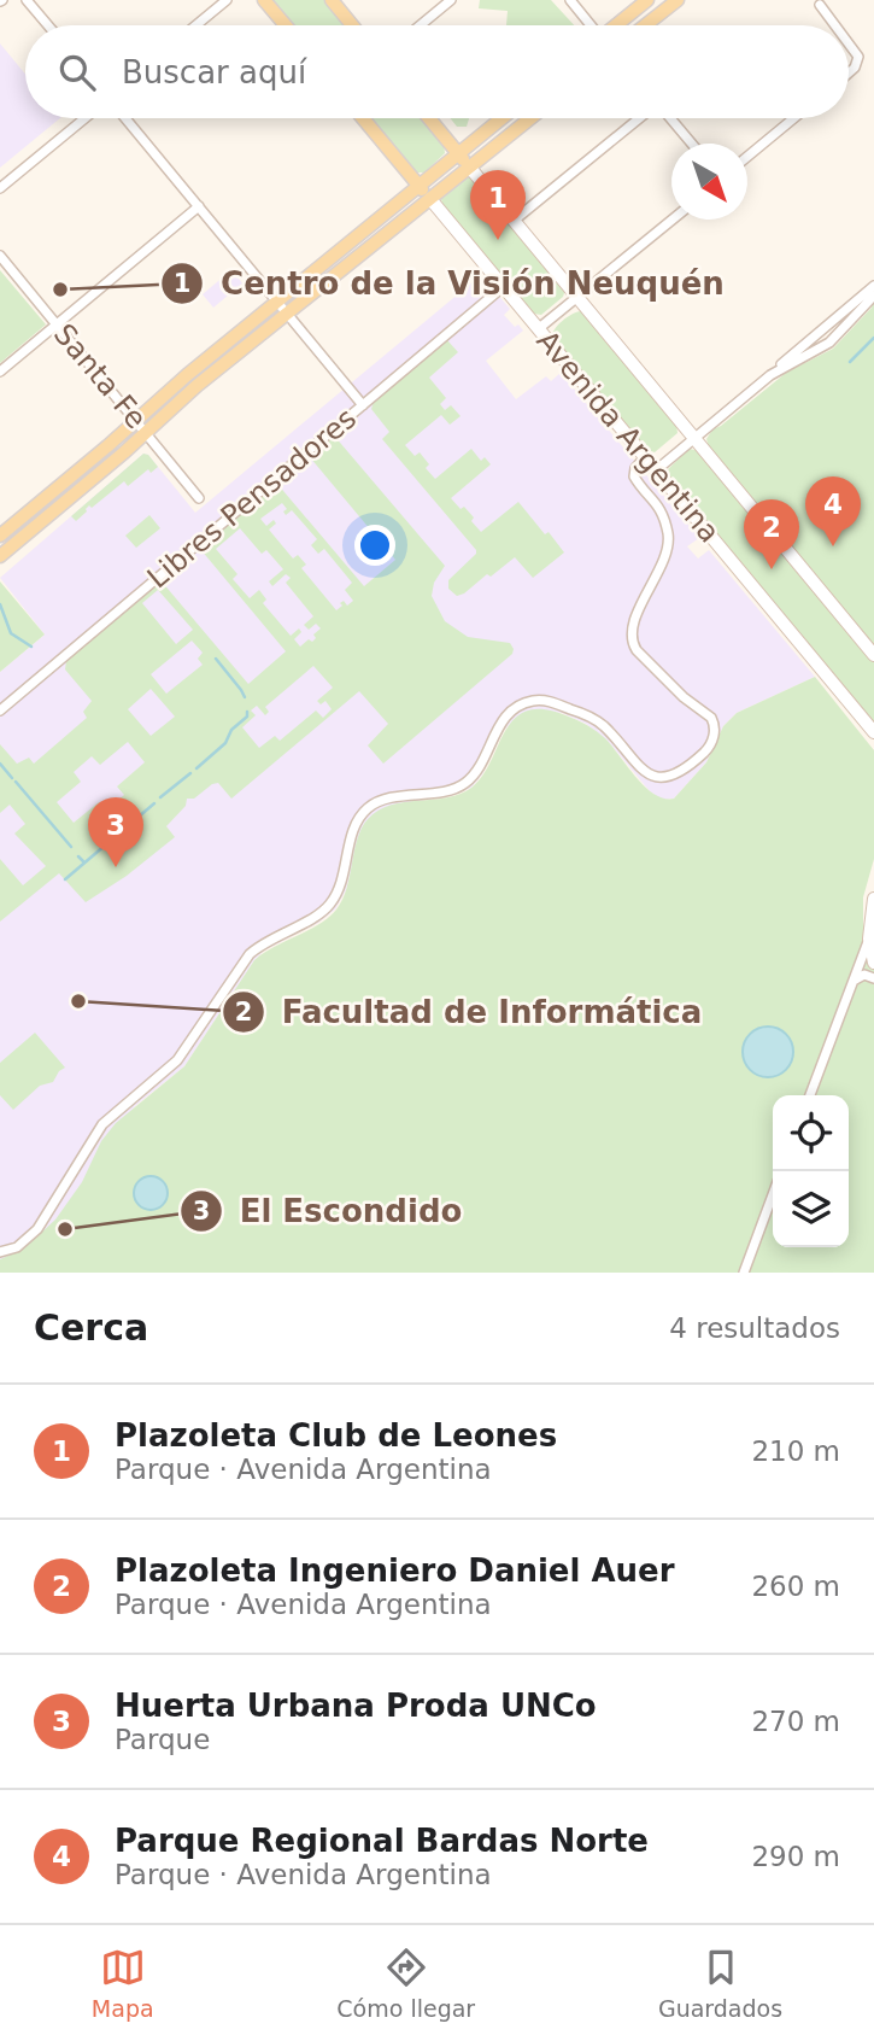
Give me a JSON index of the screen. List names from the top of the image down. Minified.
{"streets":{"main road":["Avenida Argentina"],"street":["Santa Fe","Libres Pensadores"]},"crossings":[["Avenida Argentina","Libres Pensadores"]],"places":["Centro de la Visión Neuquén","Facultad de Informática","El Escondido"],"north":"bottom right","page":{"search":"Buscar aquí","pins":["1","4","2","3"],"heading":["Cerca","4 resultados"],"list":[{"mark":"1","name":"Plazoleta Club de Leones","note":"Parque · Avenida Argentina","value":"210 m"},{"mark":"2","name":"Plazoleta Ingeniero Daniel Auer","note":"Parque · Avenida Argentina","value":"260 m"},{"mark":"3","name":"Huerta Urbana Proda UNCo","note":"Parque","value":"270 m"},{"mark":"4","name":"Parque Regional Bardas Norte","note":"Parque · Avenida Argentina","value":"290 m"}],"nav":["Mapa","Cómo llegar","Guardados"]}}
